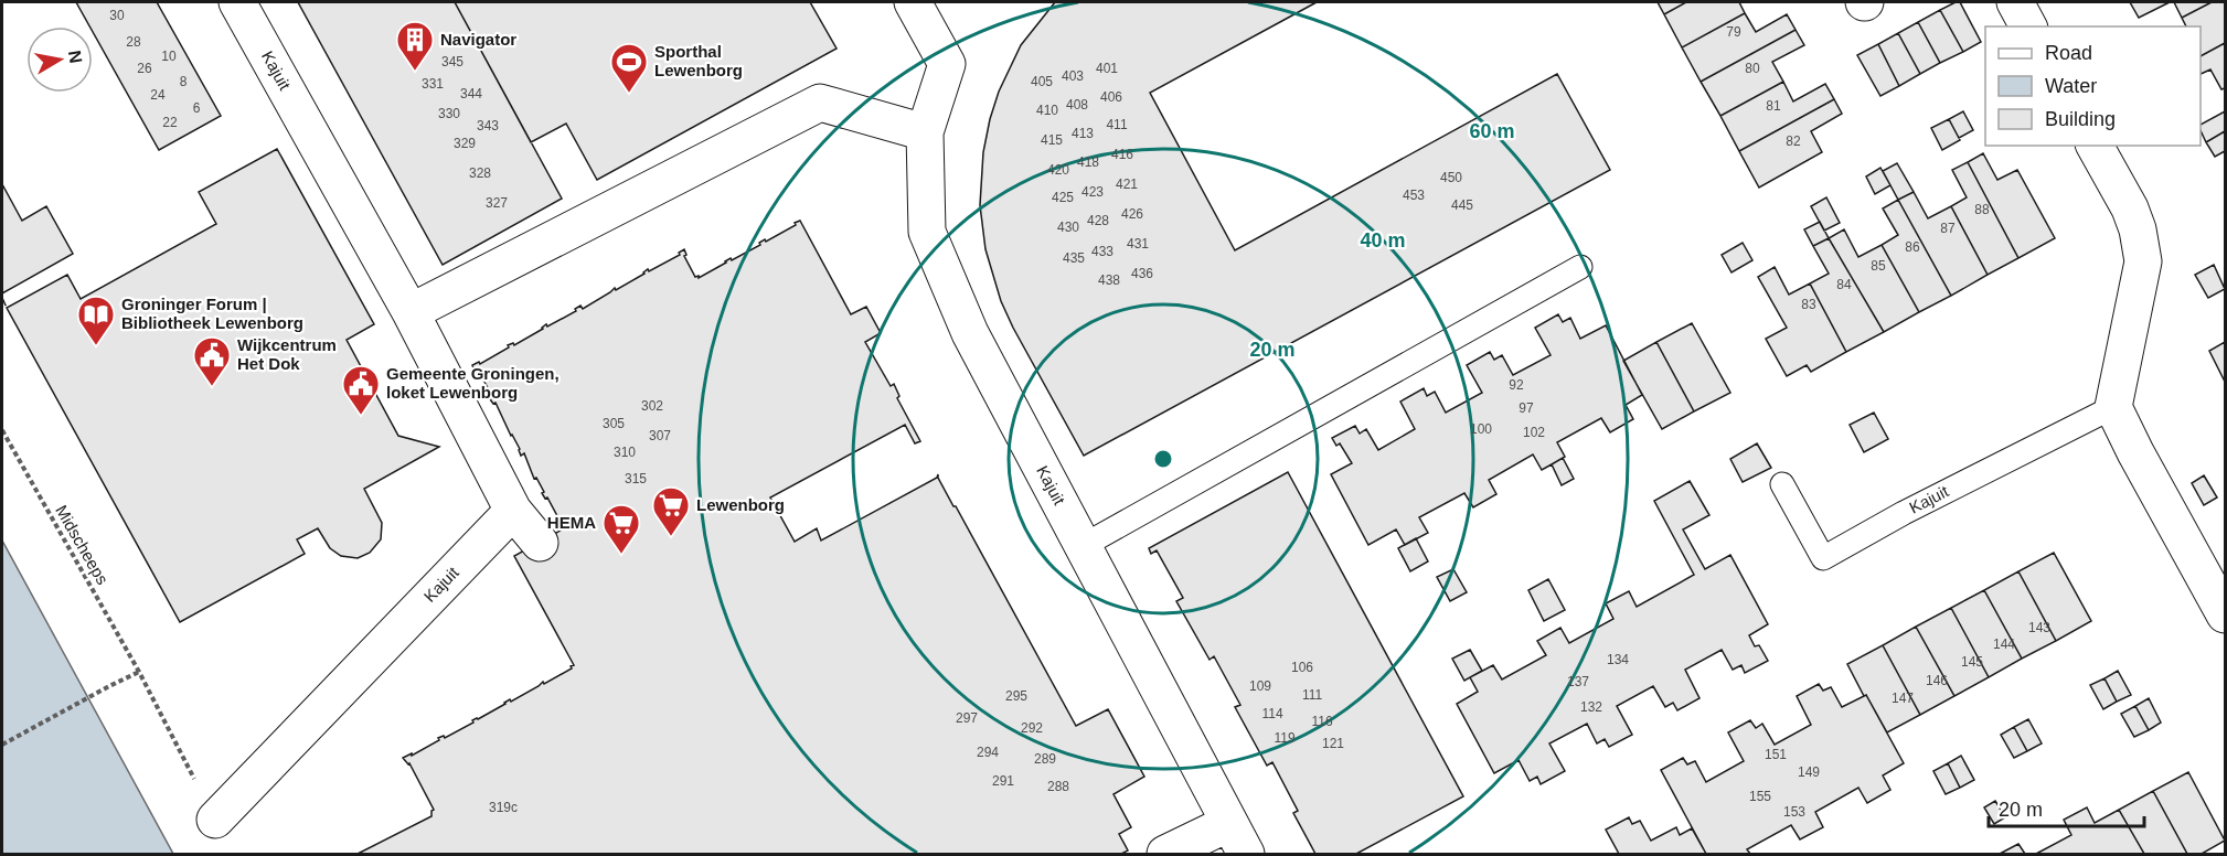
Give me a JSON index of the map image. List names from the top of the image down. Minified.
{"streets":{"street":["Kajuit"],"path":["Midscheeps"]},"crossings":[["Kajuit","Midscheeps"]],"places":{"building":["Navigator"],"sports":["Sporthal Lewenborg"],"library":["Groninger Forum | Bibliotheek Lewenborg"],"public building":["Wijkcentrum Het Dok","Gemeente Groningen, loket Lewenborg"],"supermarket":["Lewenborg","HEMA"]},"house_numbers":["30","79","28","10","345","26","401","80","403","8","405","331","344","24","406","408","81","6","410","330","22","411","343","413","415","82","329","416","418","420","328","450","421","423","453","425","327","445","88","426","428","430","87","431","86","433","435","85","436","438","84","83","92","302","97","305","100","102","307","310","315","143","144","134","145","106","146","137","109","111","295","147","132","114","297","116","292","119","121","294","151","289","149","291","288","155","319c","153"],"legend":["Road","Water","Building"],"scale_bar":"20 m","north":"right","rings":["60 m","40 m","20 m"]}
